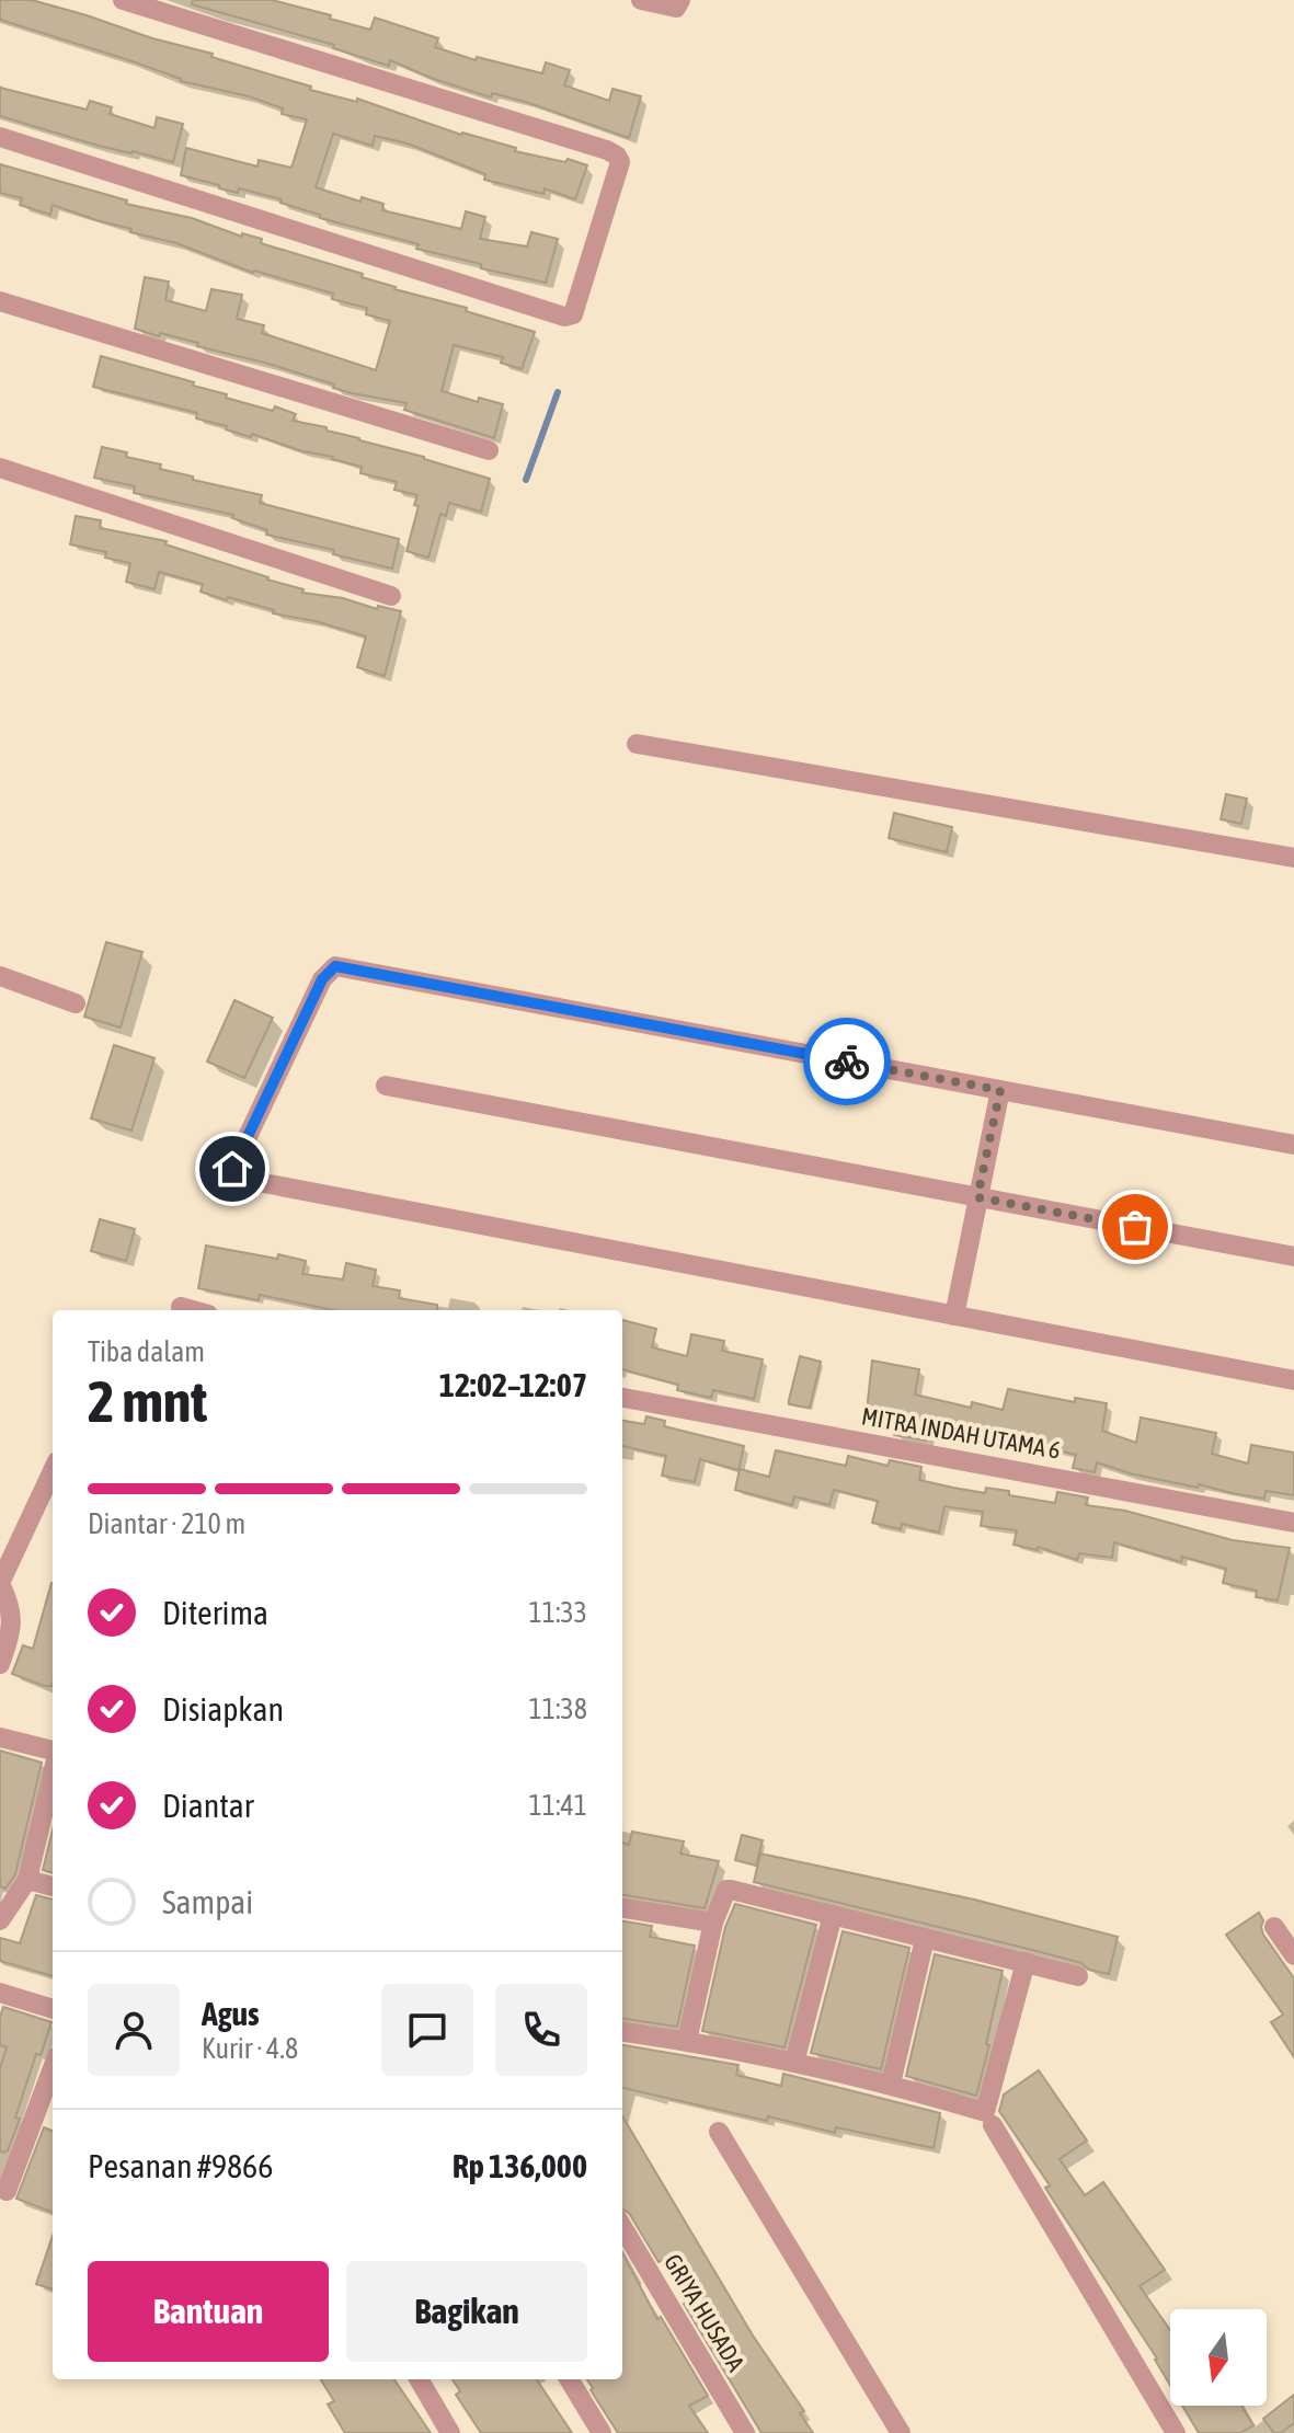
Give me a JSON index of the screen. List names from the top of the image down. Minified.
{"streets":{"street":["MITRA INDAH UTAMA 6","GRIYA HUSADA"]},"north":"bottom","page":{"heading":["2 mnt","Tiba dalam","12:02–12:07"],"panel":["Agus","Kurir · 4.8","Pesanan #9866","Rp 136,000"],"bar":"Diantar · 210 m","list":[["Diterima","11:33"],["Disiapkan","11:38"],["Diantar","11:41"],"Sampai"],"buttons":["Bantuan","Bagikan"]}}
